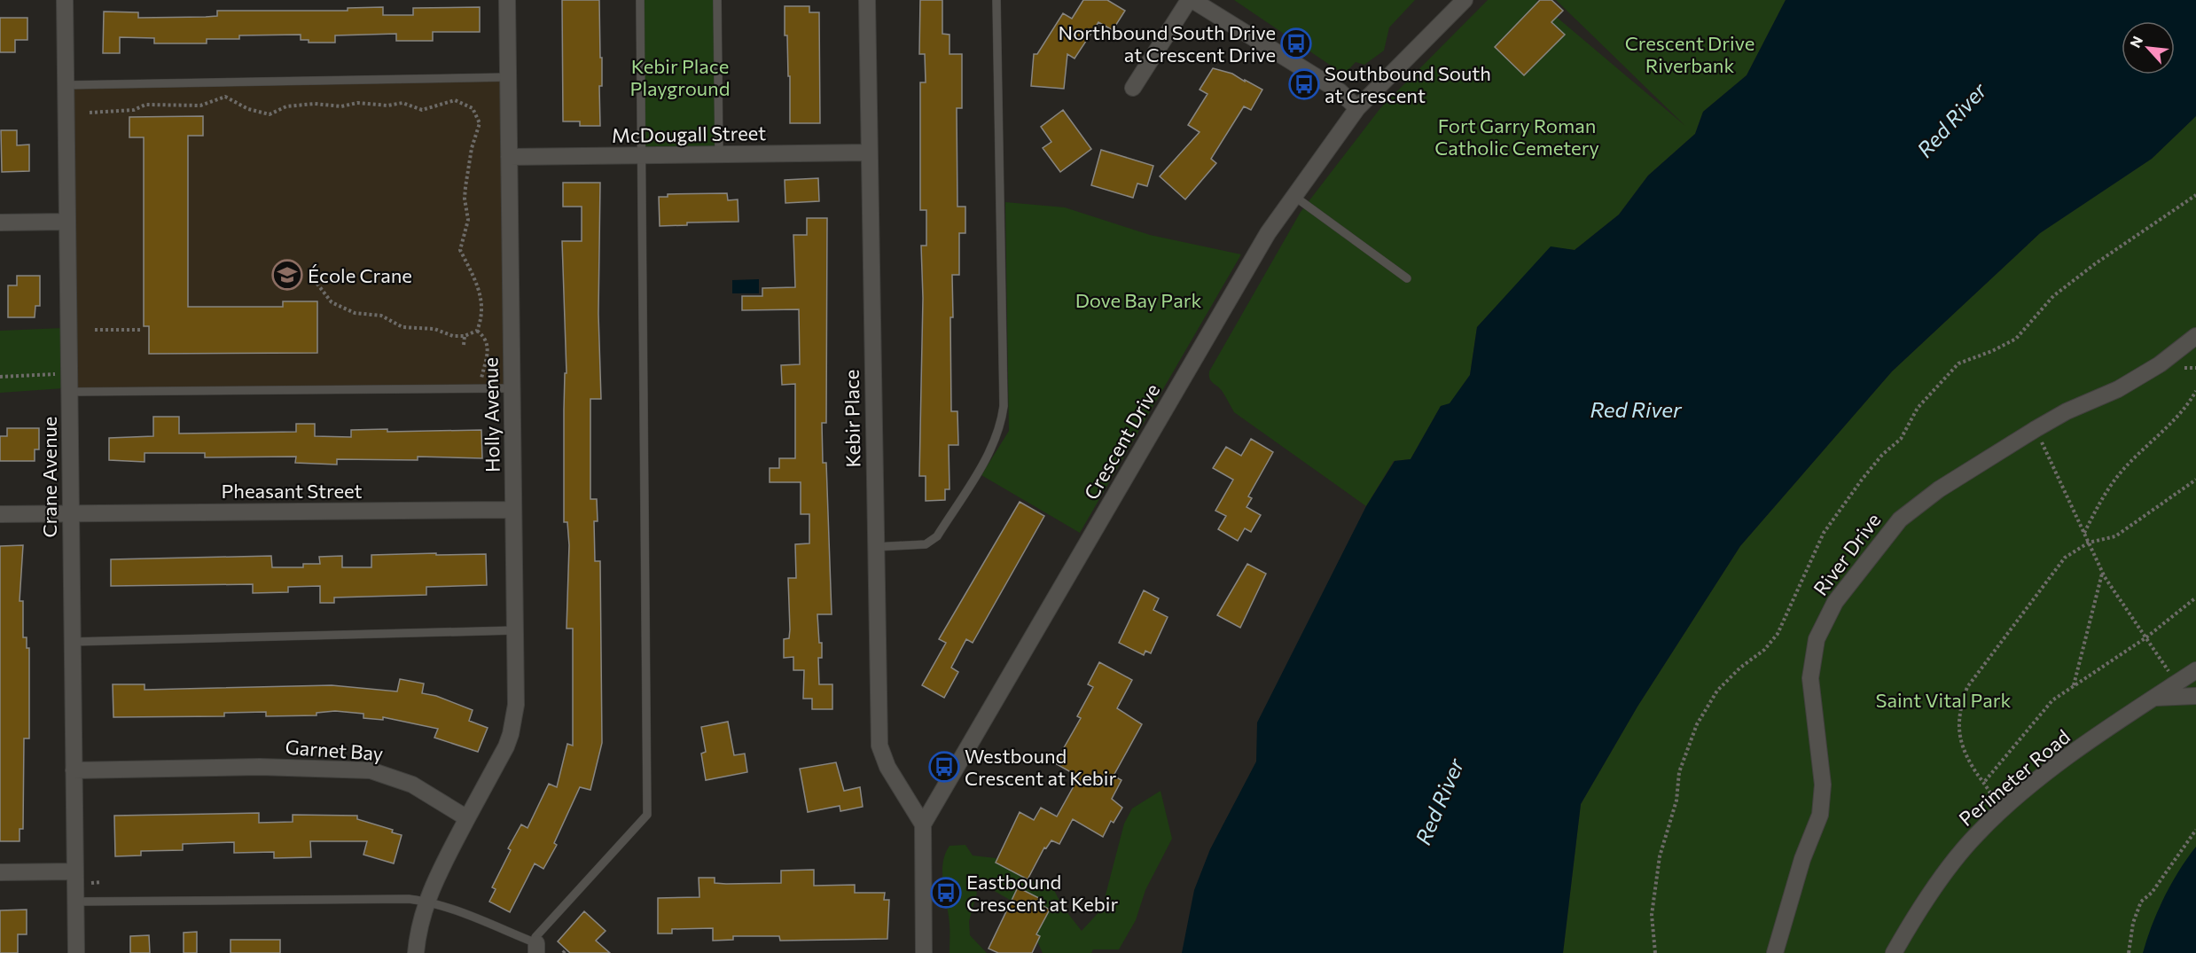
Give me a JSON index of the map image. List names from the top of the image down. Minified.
{"streets":{"street":["McDougall Street","Holly Avenue","Kebir Place","Crescent Drive","Crane Avenue","Pheasant Street","River Drive","Garnet Bay","Perimeter Road"]},"crossings":[["McDougall Street","Holly Avenue"],["McDougall Street","Kebir Place"],["Holly Avenue","Pheasant Street"],["Holly Avenue","Garnet Bay"],["Kebir Place","Crescent Drive"],["Crane Avenue","Pheasant Street"],["Crane Avenue","Garnet Bay"]],"water":["Red River"],"parks":["Crescent Drive Riverbank","Kebir Place Playground","Fort Garry Roman Catholic Cemetery","Dove Bay Park","Saint Vital Park"],"places":{"bus stop":["Northbound South Drive at Crescent Drive","Southbound South at Crescent","Westbound Crescent at Kebir","Eastbound Crescent at Kebir"],"school or university":["École Crane"]},"north":"top left"}
